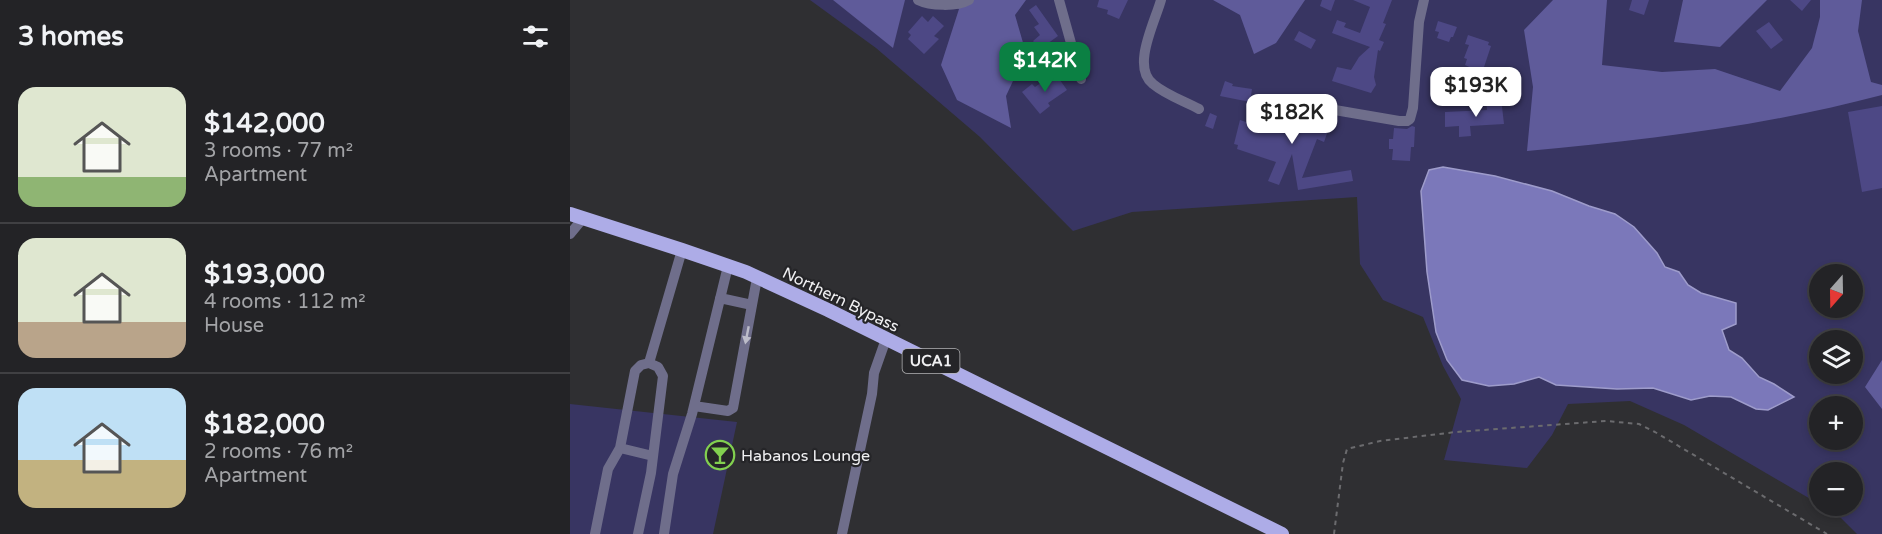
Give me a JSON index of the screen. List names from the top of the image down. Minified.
{"streets":{"main road":["Northern Bypass","UCA1"]},"places":{"bar":["Habanos Lounge"]},"north":"bottom","page":{"heading":"3 homes","price":["$142K","$193K","$182K"],"list":[{"name":"$142,000","note":"3 rooms · 77 m² · Apartment"},{"name":"$193,000","note":"4 rooms · 112 m² · House"},{"name":"$182,000","note":"2 rooms · 76 m² · Apartment"}],"map_buttons":["+","−"]}}
